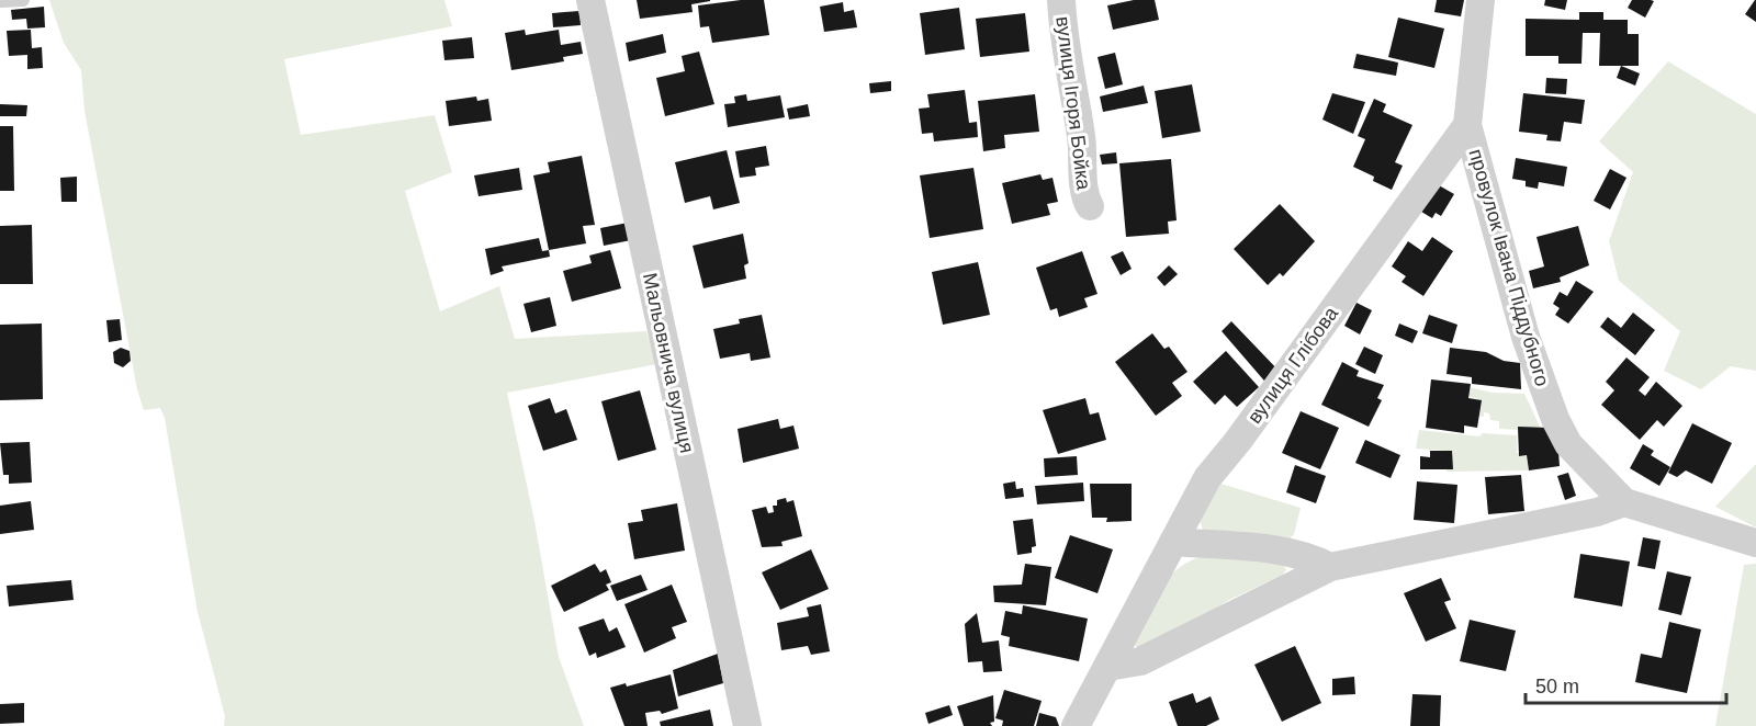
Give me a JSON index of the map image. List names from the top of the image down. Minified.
{"streets":{"street":["вулиця Ігоря Бойка","провулок Івана Піддубного","Мальовнича вулиця","вулиця Глібова"]},"crossings":[["провулок Івана Піддубного","вулиця Глібова"]],"scale_bar":"50 m"}
